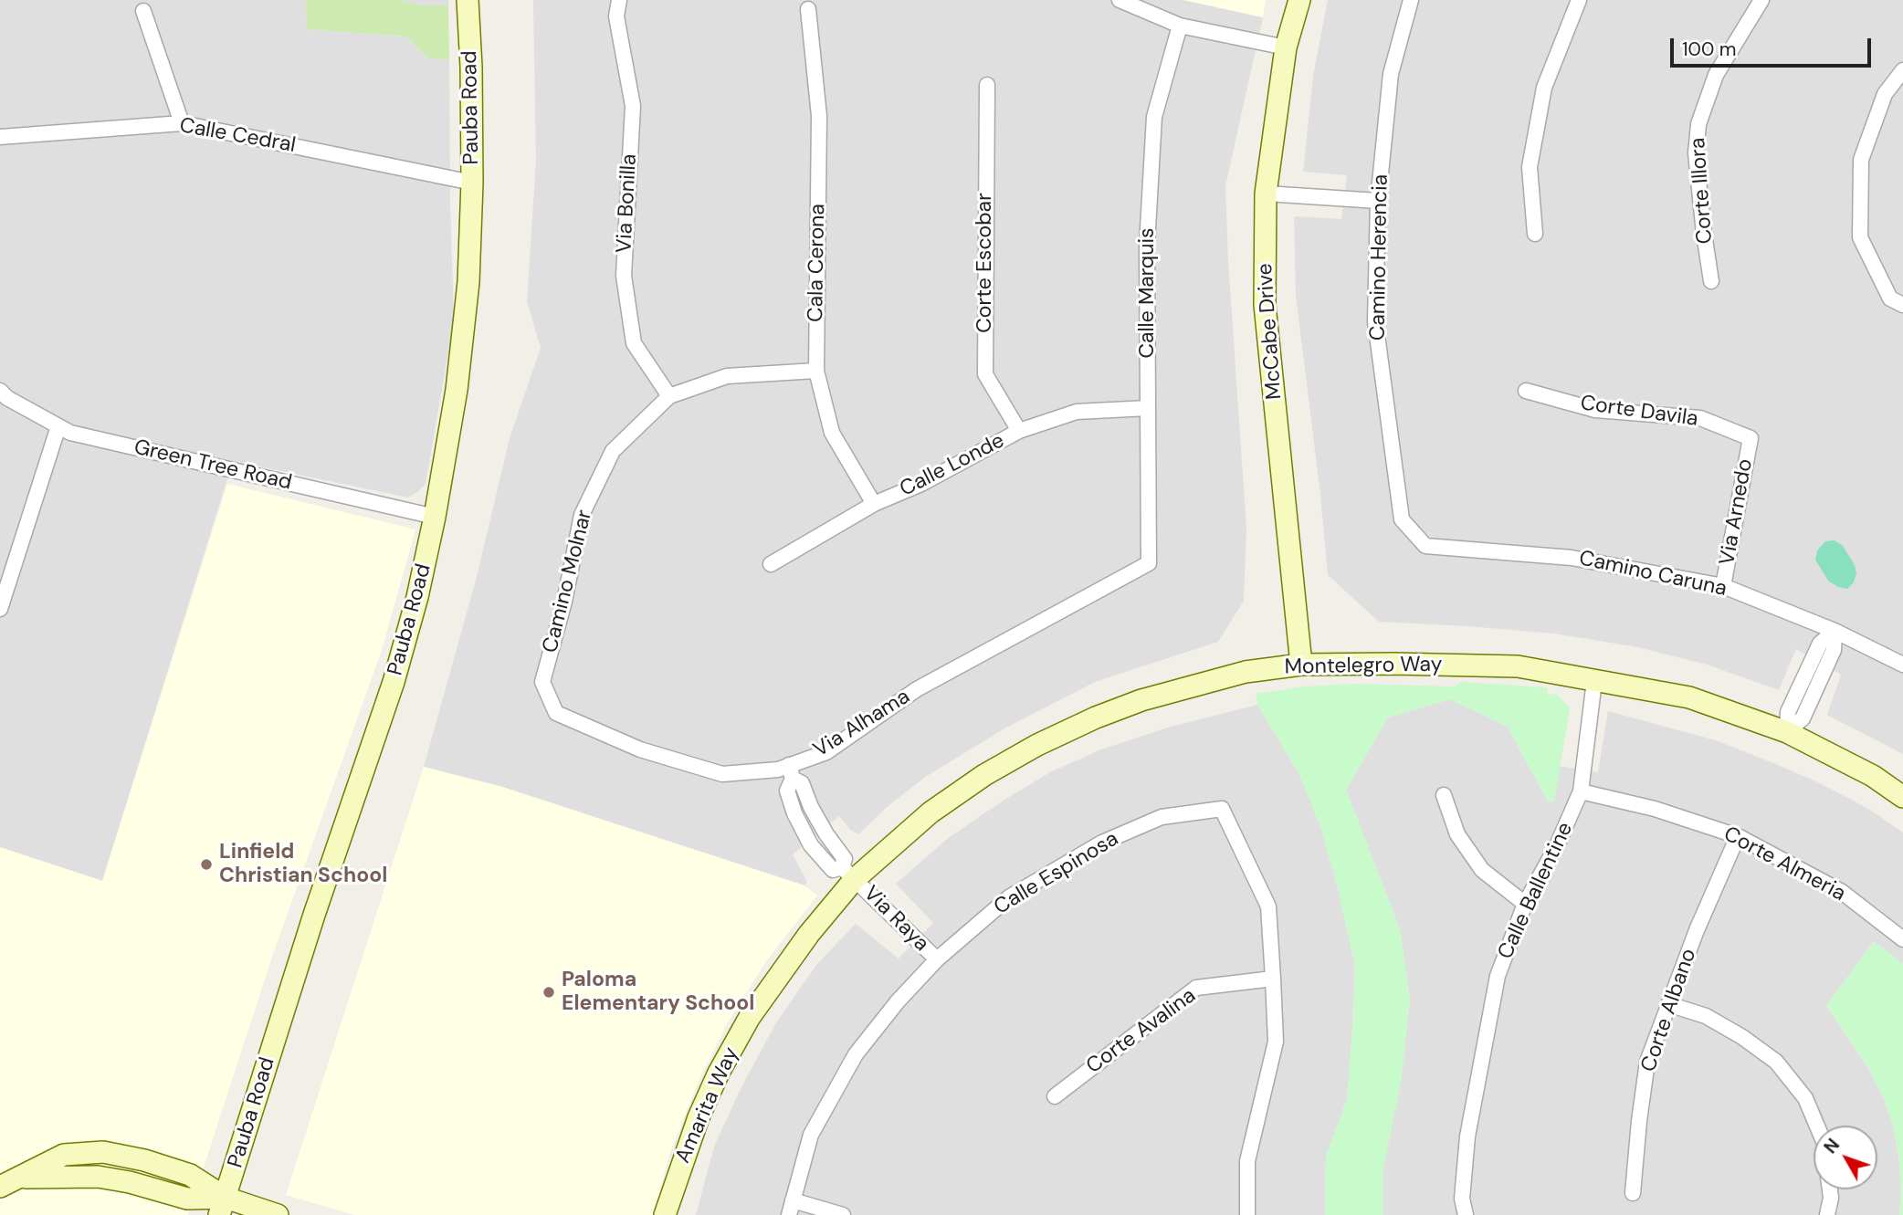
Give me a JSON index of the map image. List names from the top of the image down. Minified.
{"streets":{"street":["Pauba Road","Calle Cedral","Corte Illora","Via Bonilla","Camino Herencia","Cala Cerona","Corte Escobar","Calle Marquis","McCabe Drive","Corte Davila","Green Tree Road","Calle Londe","Via Arnedo","Camino Caruna","Camino Molnar","Montelegro Way","Via Alhama","Corte Almeria","Calle Espinosa","Calle Ballentine","Via Raya","Corte Albano","Corte Avalina","Amarita Way"]},"crossings":[["Pauba Road","Calle Cedral"],["Pauba Road","Green Tree Road"],["Via Bonilla","Camino Molnar"],["Camino Herencia","Camino Caruna"],["Cala Cerona","Calle Londe"],["Cala Cerona","Camino Molnar"],["Corte Escobar","Calle Londe"],["Calle Marquis","Calle Londe"],["Calle Marquis","Via Alhama"],["McCabe Drive","Montelegro Way"],["Corte Davila","Via Arnedo"],["Via Arnedo","Camino Caruna"],["Camino Molnar","Via Alhama"],["Montelegro Way","Calle Ballentine"],["Montelegro Way","Via Raya"],["Montelegro Way","Amarita Way"],["Corte Almeria","Calle Ballentine"],["Corte Almeria","Corte Albano"],["Calle Espinosa","Via Raya"],["Calle Espinosa","Corte Avalina"],["Via Raya","Amarita Way"]],"places":["Linfield Christian School","Paloma Elementary School"],"scale_bar":"100 m","north":"top left"}
